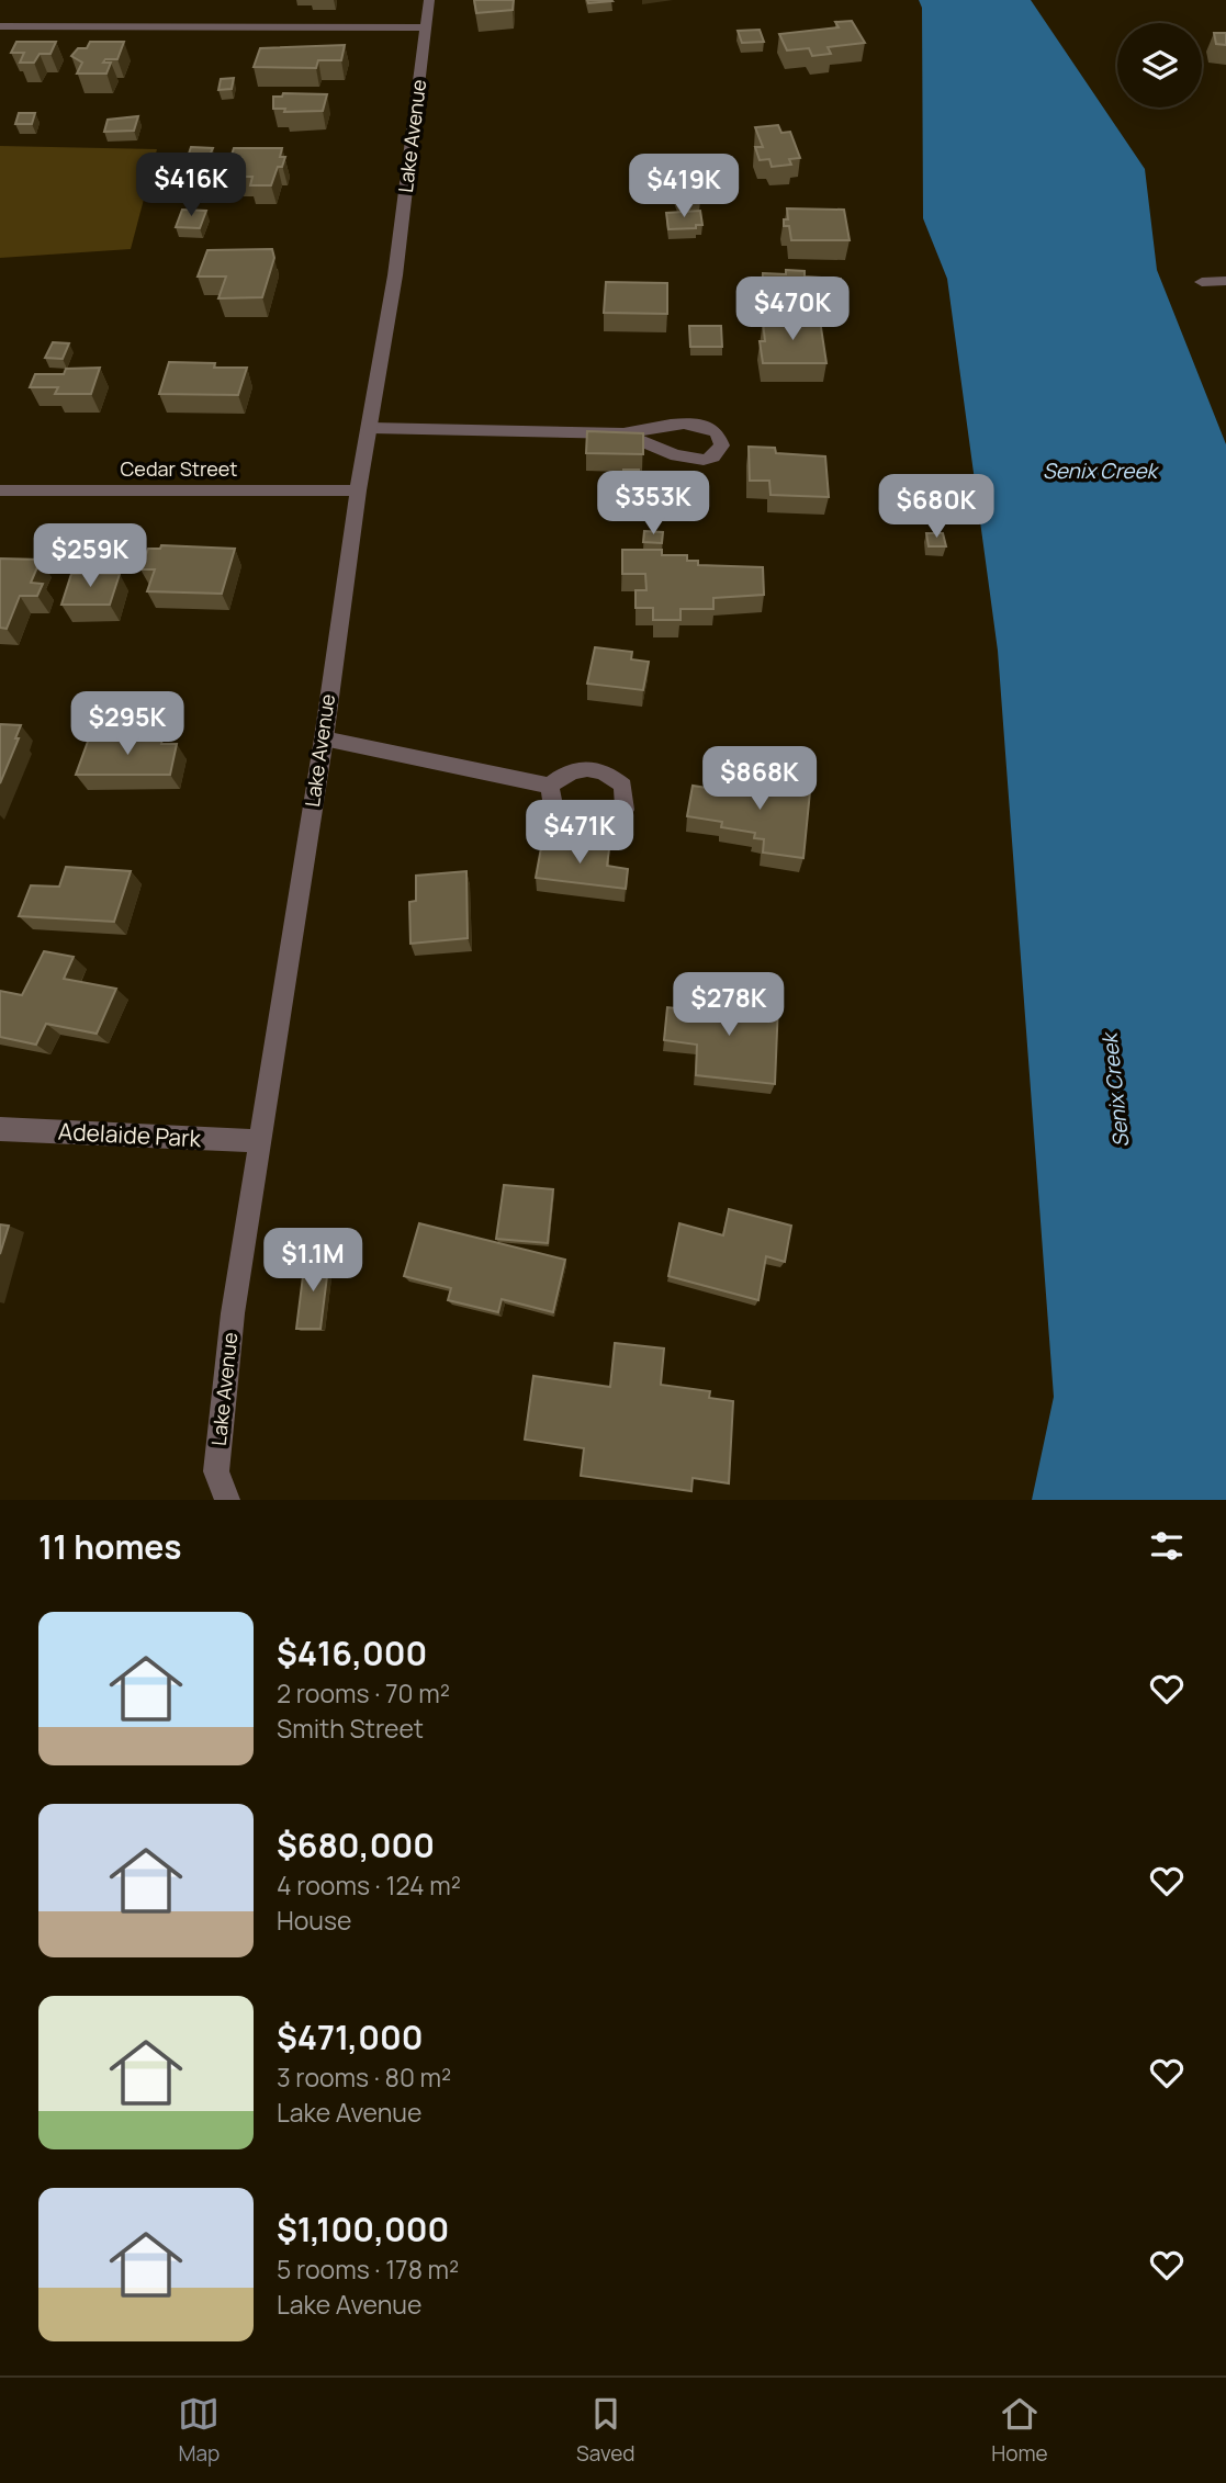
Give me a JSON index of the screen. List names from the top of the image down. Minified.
{"streets":{"street":["Lake Avenue","Cedar Street","Adelaide Park"]},"crossings":[["Lake Avenue","Cedar Street"],["Lake Avenue","Adelaide Park"]],"water":["Senix Creek"],"page":{"price":["$416K","$419K","$470K","$353K","$680K","$259K","$295K","$868K","$471K","$278K","$1.1M"],"heading":"11 homes","list":[{"name":"$416,000","note":"2 rooms · 70 m² · Smith Street"},{"name":"$680,000","note":"4 rooms · 124 m² · House"},{"name":"$471,000","note":"3 rooms · 80 m² · Lake Avenue"},{"name":"$1,100,000","note":"5 rooms · 178 m² · Lake Avenue"}],"tabs":["Map","Saved","Home"]}}
